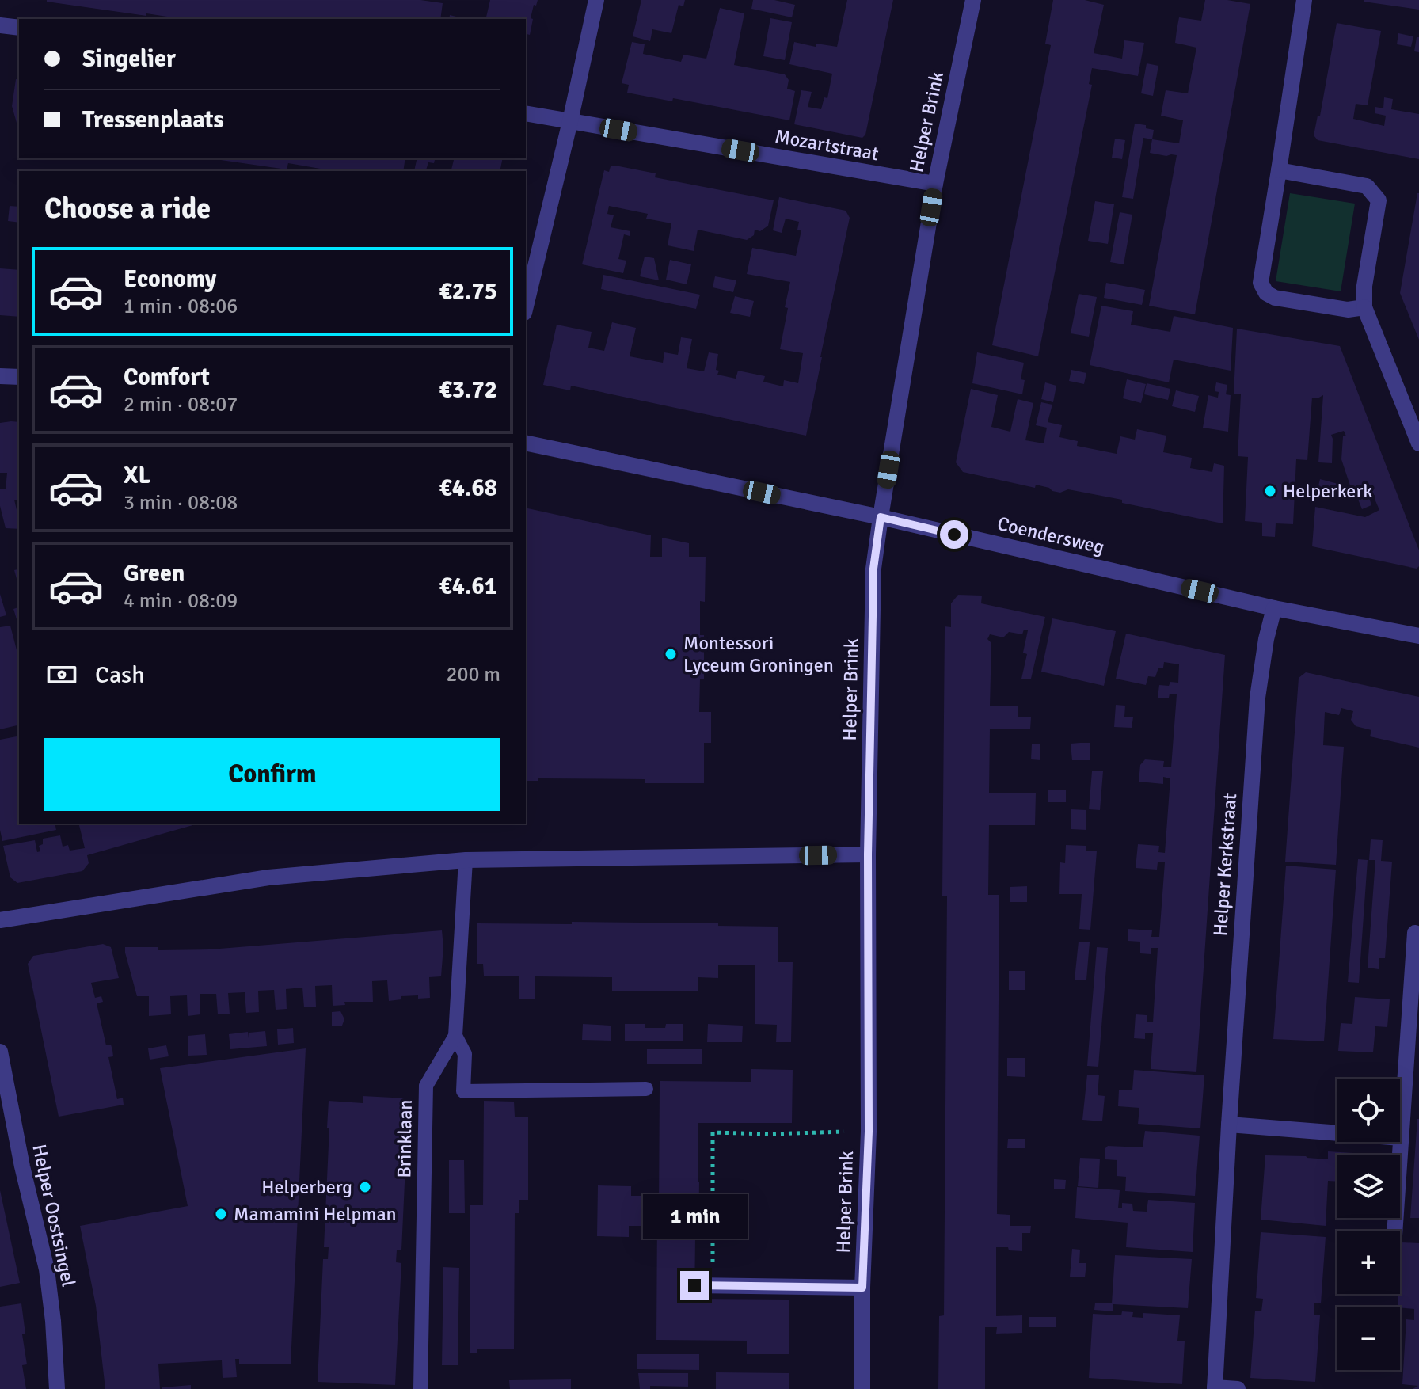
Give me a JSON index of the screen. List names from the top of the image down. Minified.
{"streets":{"street":["Helper Brink","Mozartstraat","Coendersweg","Helper Kerkstraat","Helper Oostsingel"],"lane":["Brinklaan"]},"crossings":[["Helper Brink","Mozartstraat"],["Helper Brink","Coendersweg"],["Coendersweg","Helper Kerkstraat"]],"places":["Helperkerk","Montessori Lyceum Groningen","Helperberg","Mamamini Helpman"],"page":{"banner":["Singelier","Tressenplaats"],"heading":"Choose a ride","list":[{"name":"Economy","note":"1 min · 08:06","value":"€2.75"},{"name":"Comfort","note":"2 min · 08:07","value":"€3.72"},{"name":"XL","note":"3 min · 08:08","value":"€4.68"},{"name":"Green","note":"4 min · 08:09","value":"€4.61"}],"pay":["Cash","200 m"],"buttons":"Confirm","map_buttons":["+","−"],"bubble":"1 min"}}
